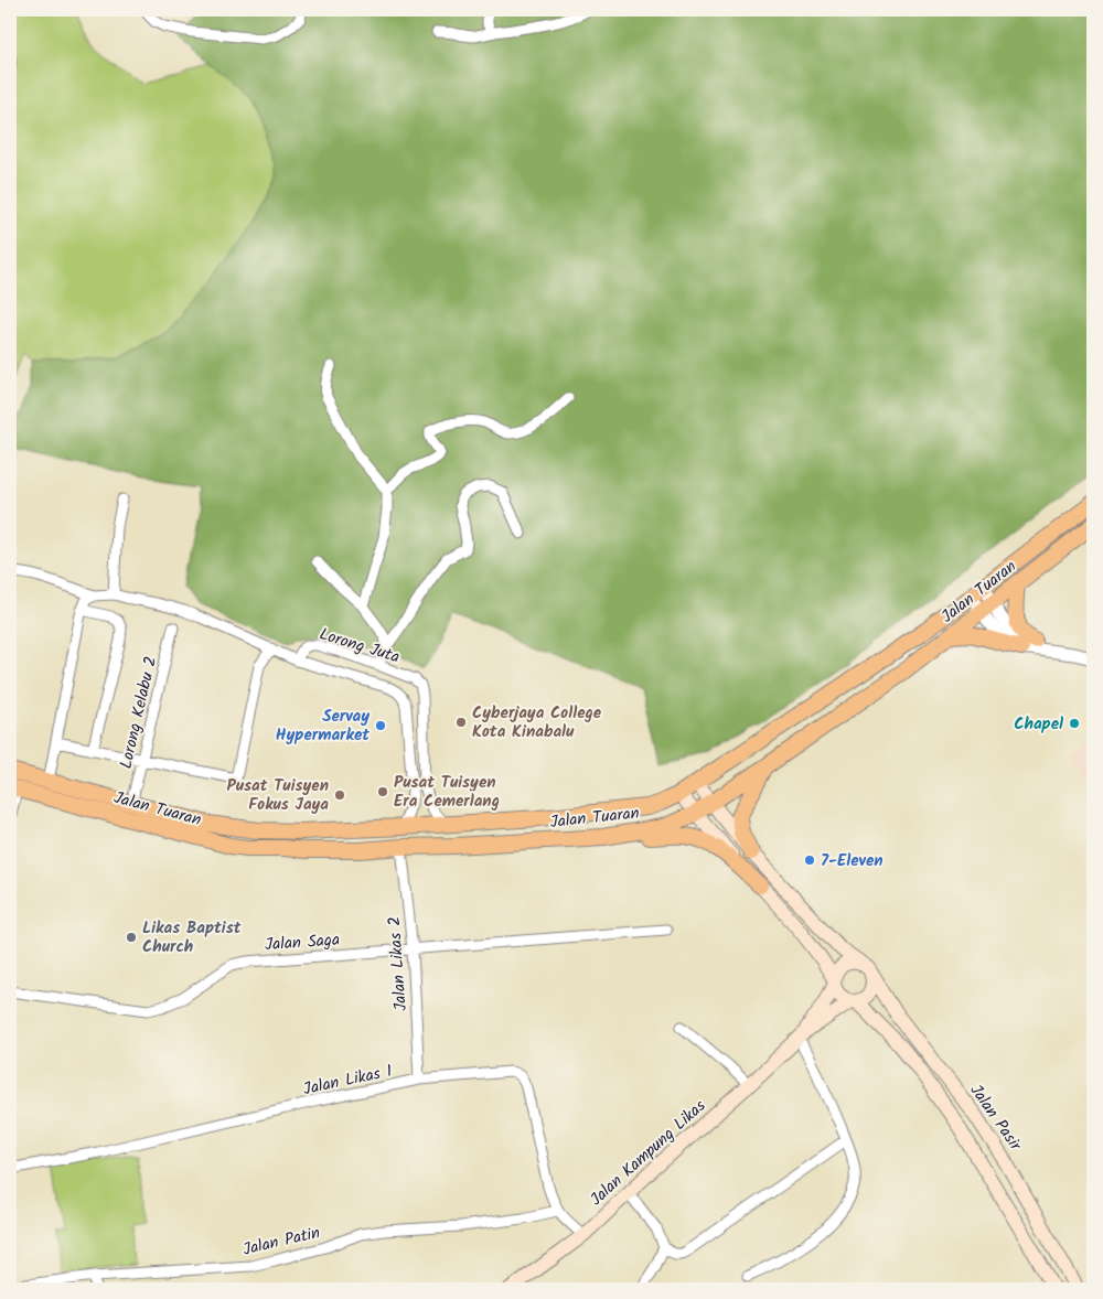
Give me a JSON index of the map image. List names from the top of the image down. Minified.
{"streets":{"main road":["Jalan Tuaran","Jalan Pasir","Jalan Kampung Likas"],"street":["Lorong Juta","Lorong Kelabu 2","Jalan Saga","Jalan Likas 2","Jalan Likas 1","Jalan Patin"]},"crossings":[["Jalan Tuaran","Lorong Juta"],["Jalan Tuaran","Lorong Kelabu 2"],["Jalan Tuaran","Jalan Likas 2"],["Jalan Tuaran","Jalan Pasir"],["Jalan Saga","Jalan Likas 2"],["Jalan Likas 2","Jalan Likas 1"],["Jalan Likas 1","Jalan Kampung Likas"],["Jalan Likas 1","Jalan Patin"],["Jalan Pasir","Jalan Kampung Likas"]],"places":["Cyberjaya College Kota Kinabalu","Chapel","Servay Hypermarket","Pusat Tuisyen Era Cemerlang","Pusat Tuisyen Fokus Jaya","7-Eleven","Likas Baptist Church"]}
